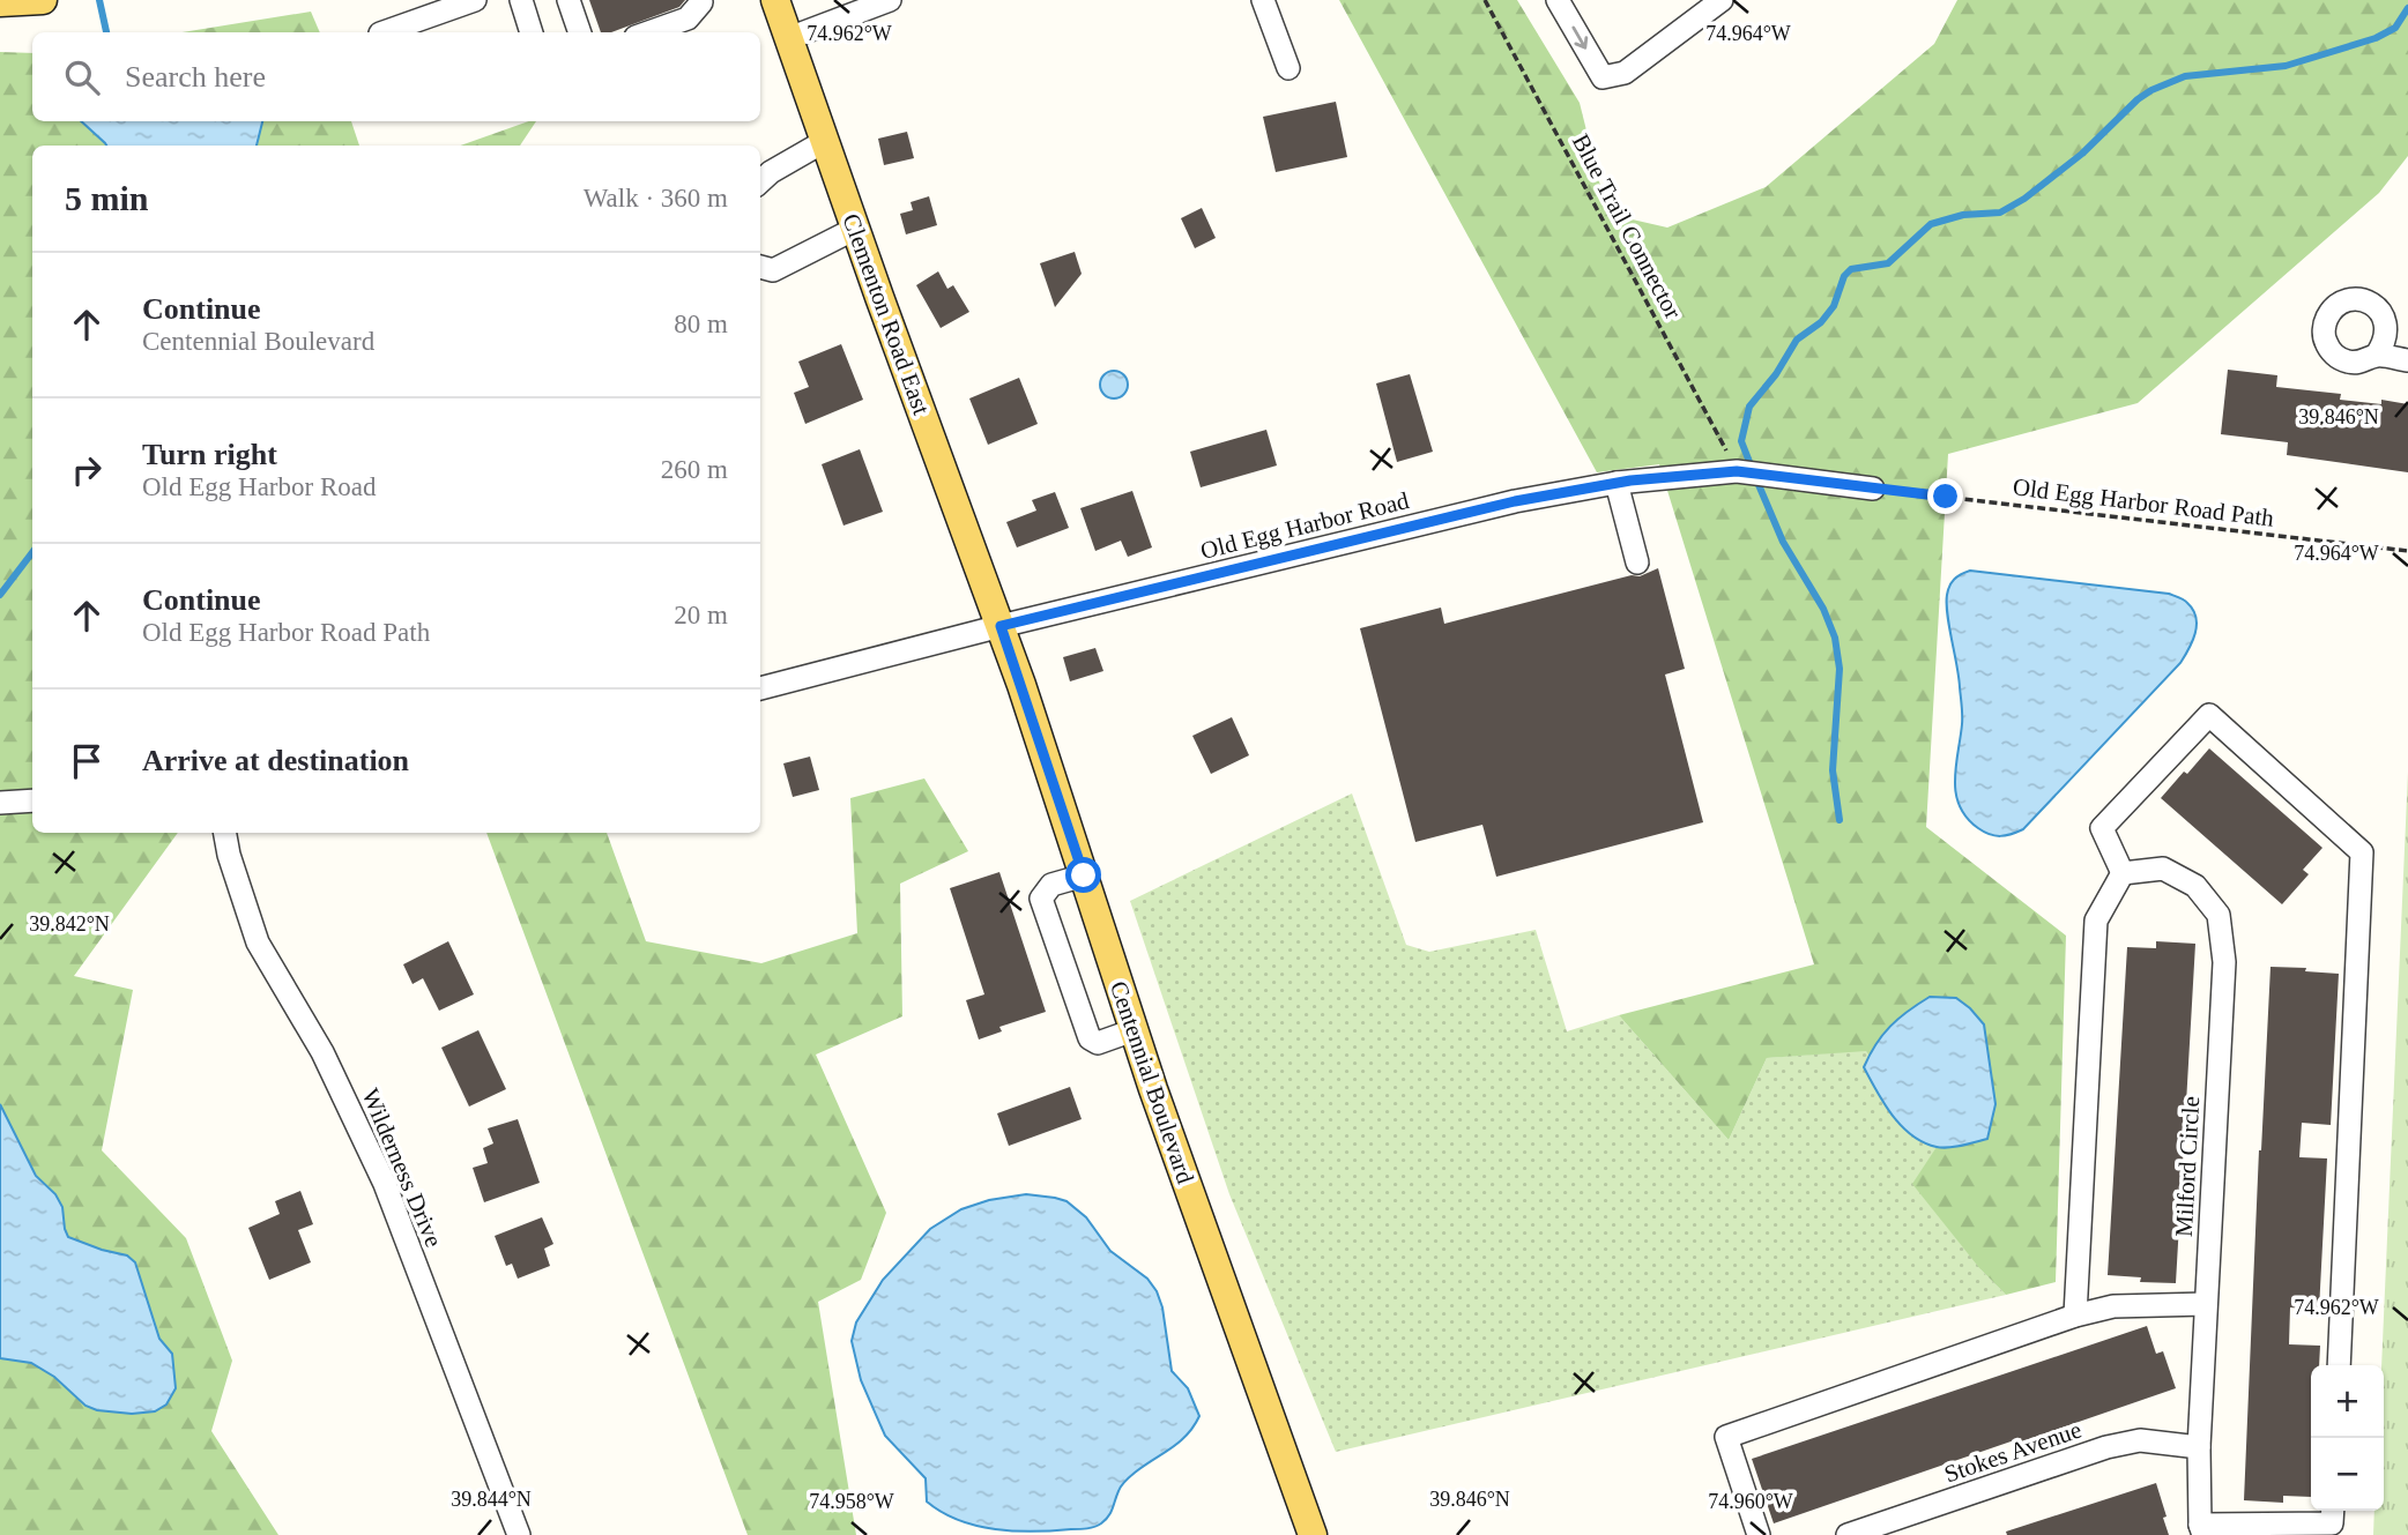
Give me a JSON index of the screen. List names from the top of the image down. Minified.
{"streets":{"main road":["Clementon Road East","Centennial Boulevard"],"street":["Old Egg Harbor Road","Milford Circle","Wilderness Drive","Stokes Avenue"],"path":["Blue Trail Connector","Old Egg Harbor Road Path"]},"crossings":[["Blue Trail Connector","Old Egg Harbor Road"],["Clementon Road East","Old Egg Harbor Road"],["Clementon Road East","Centennial Boulevard"],["Old Egg Harbor Road Path","Old Egg Harbor Road"],["Old Egg Harbor Road","Centennial Boulevard"],["Milford Circle","Stokes Avenue"]],"page":{"search":"Search here","heading":["5 min","Walk · 360 m"],"list":[["Continue","Centennial Boulevard","80 m"],["Turn right","Old Egg Harbor Road","260 m"],["Continue","Old Egg Harbor Road Path","20 m"],"Arrive at destination"],"map_buttons":["+","−"]},"coordinates":["74.962°W","74.964°W","39.846°N","39.842°N","39.844°N","74.958°W","74.960°W"]}
